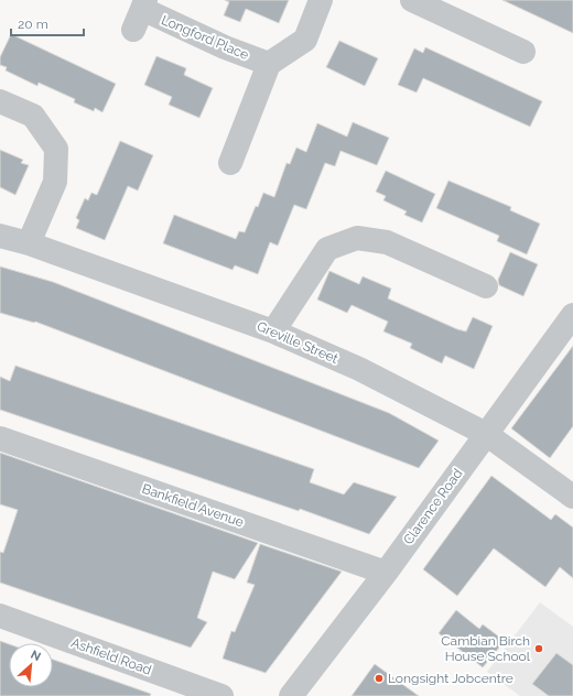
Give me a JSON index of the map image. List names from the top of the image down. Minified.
{"streets":{"street":["Longford Place","Greville Street","Bankfield Avenue","Clarence Road","Ashfield Road"]},"crossings":[["Greville Street","Clarence Road"],["Bankfield Avenue","Clarence Road"]],"places":["Cambian Birch House School","Longsight Jobcentre"],"scale_bar":"20 m","north":"top right"}
